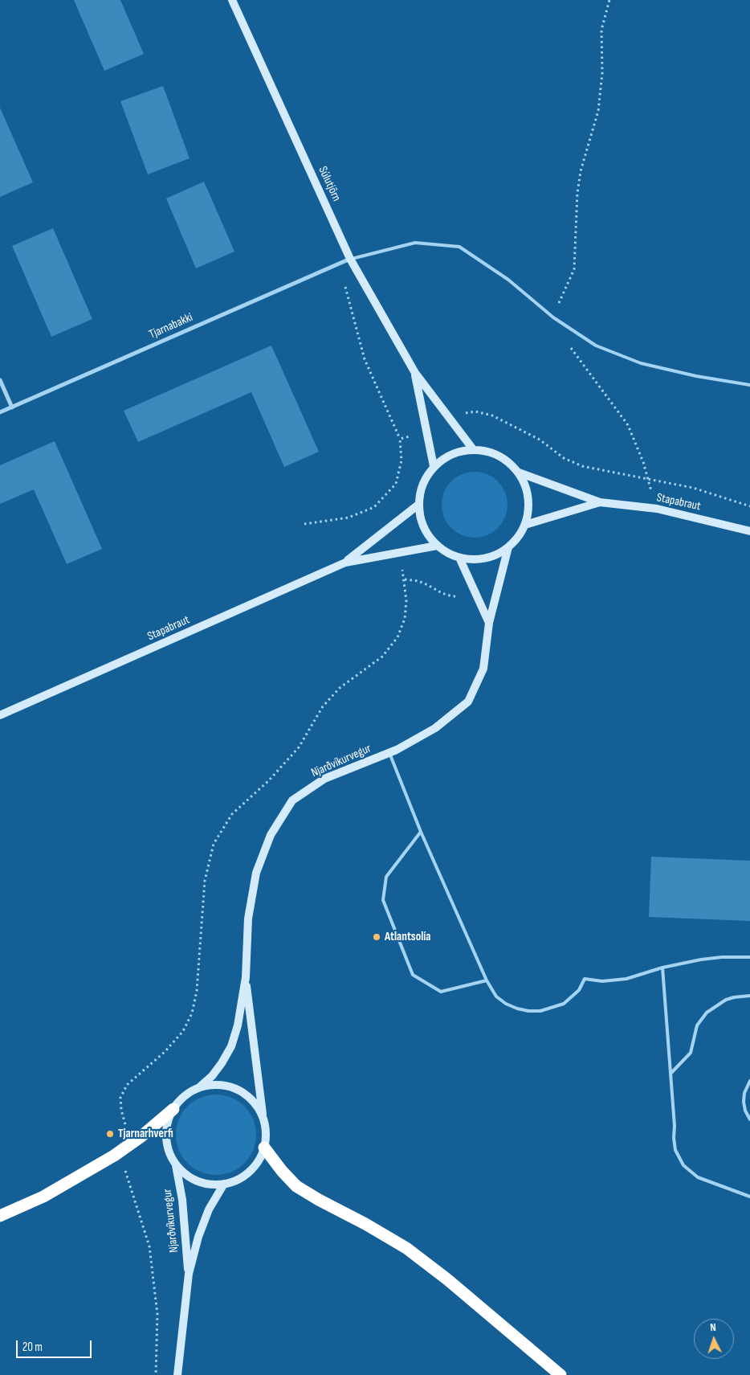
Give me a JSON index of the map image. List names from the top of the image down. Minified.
{"streets":{"street":["Súlutjörn","Tjarnabakki","Stapabraut","Njarðvíkurvegur"]},"crossings":[["Súlutjörn","Tjarnabakki"],["Súlutjörn","Stapabraut"],["Súlutjörn","Njarðvíkurvegur"],["Stapabraut","Njarðvíkurvegur"]],"places":["Atlantsolía","Tjarnarhverfi"],"scale_bar":"20 m","north":"top"}
